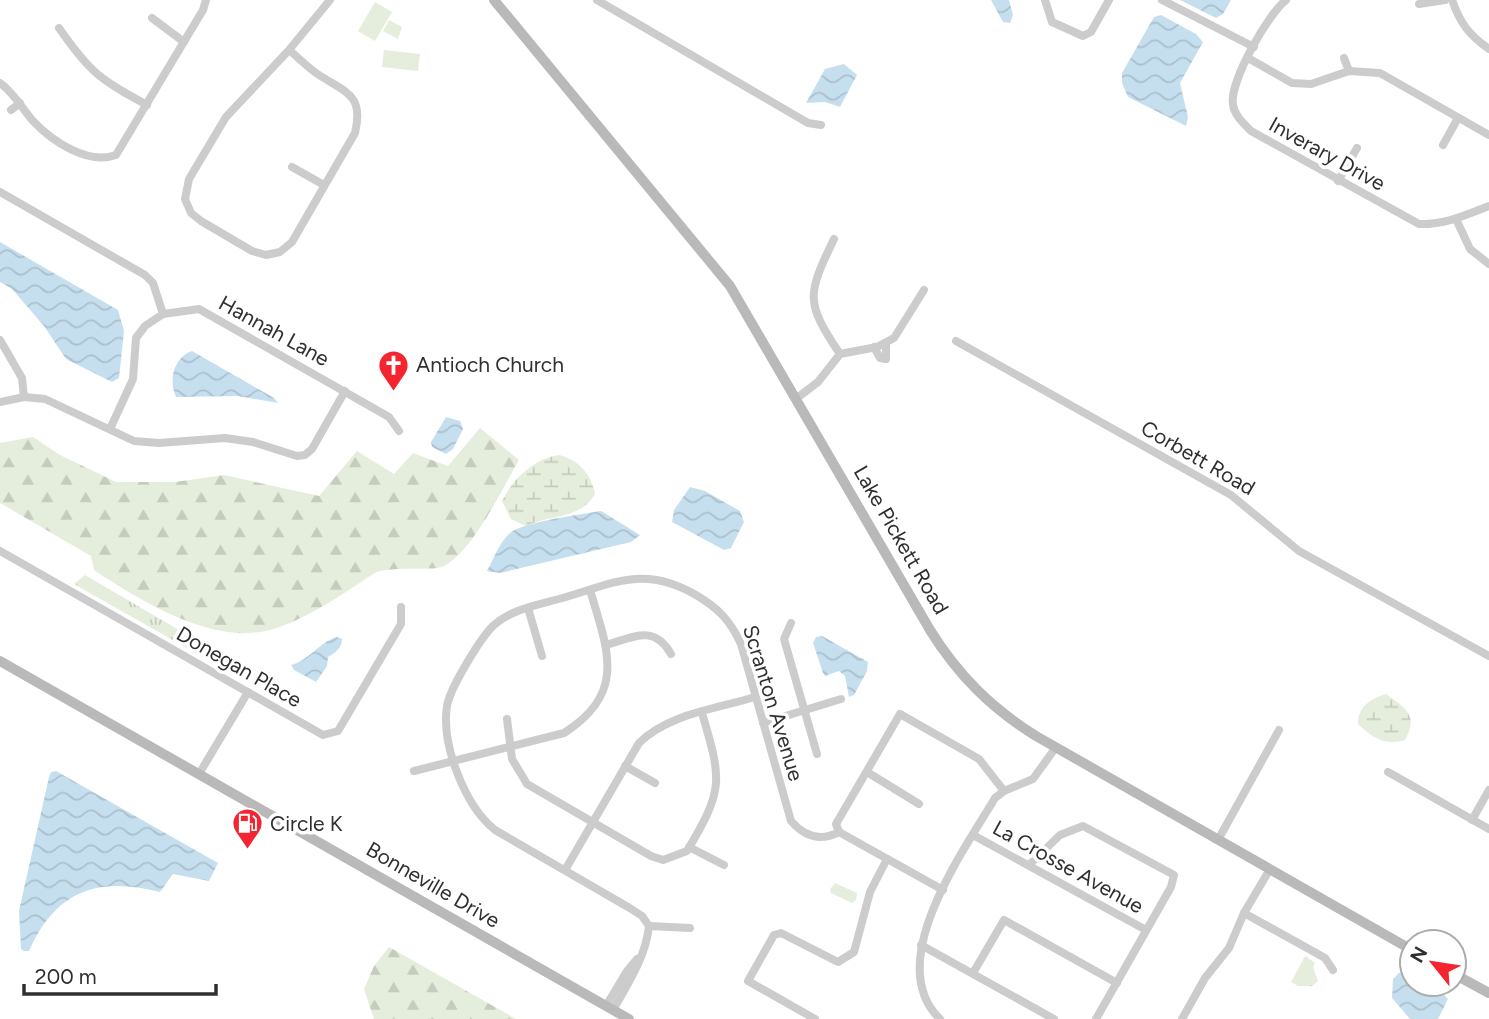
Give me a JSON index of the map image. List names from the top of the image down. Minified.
{"streets":{"main road":["Lake Pickett Road","Bonneville Drive"],"street":["Inverary Drive","Hannah Lane","Corbett Road","Donegan Place","Scranton Avenue","La Crosse Avenue"]},"places":{"church":["Antioch Church"],"fuel station":["Circle K"]},"scale_bar":"200 m","north":"top left"}
